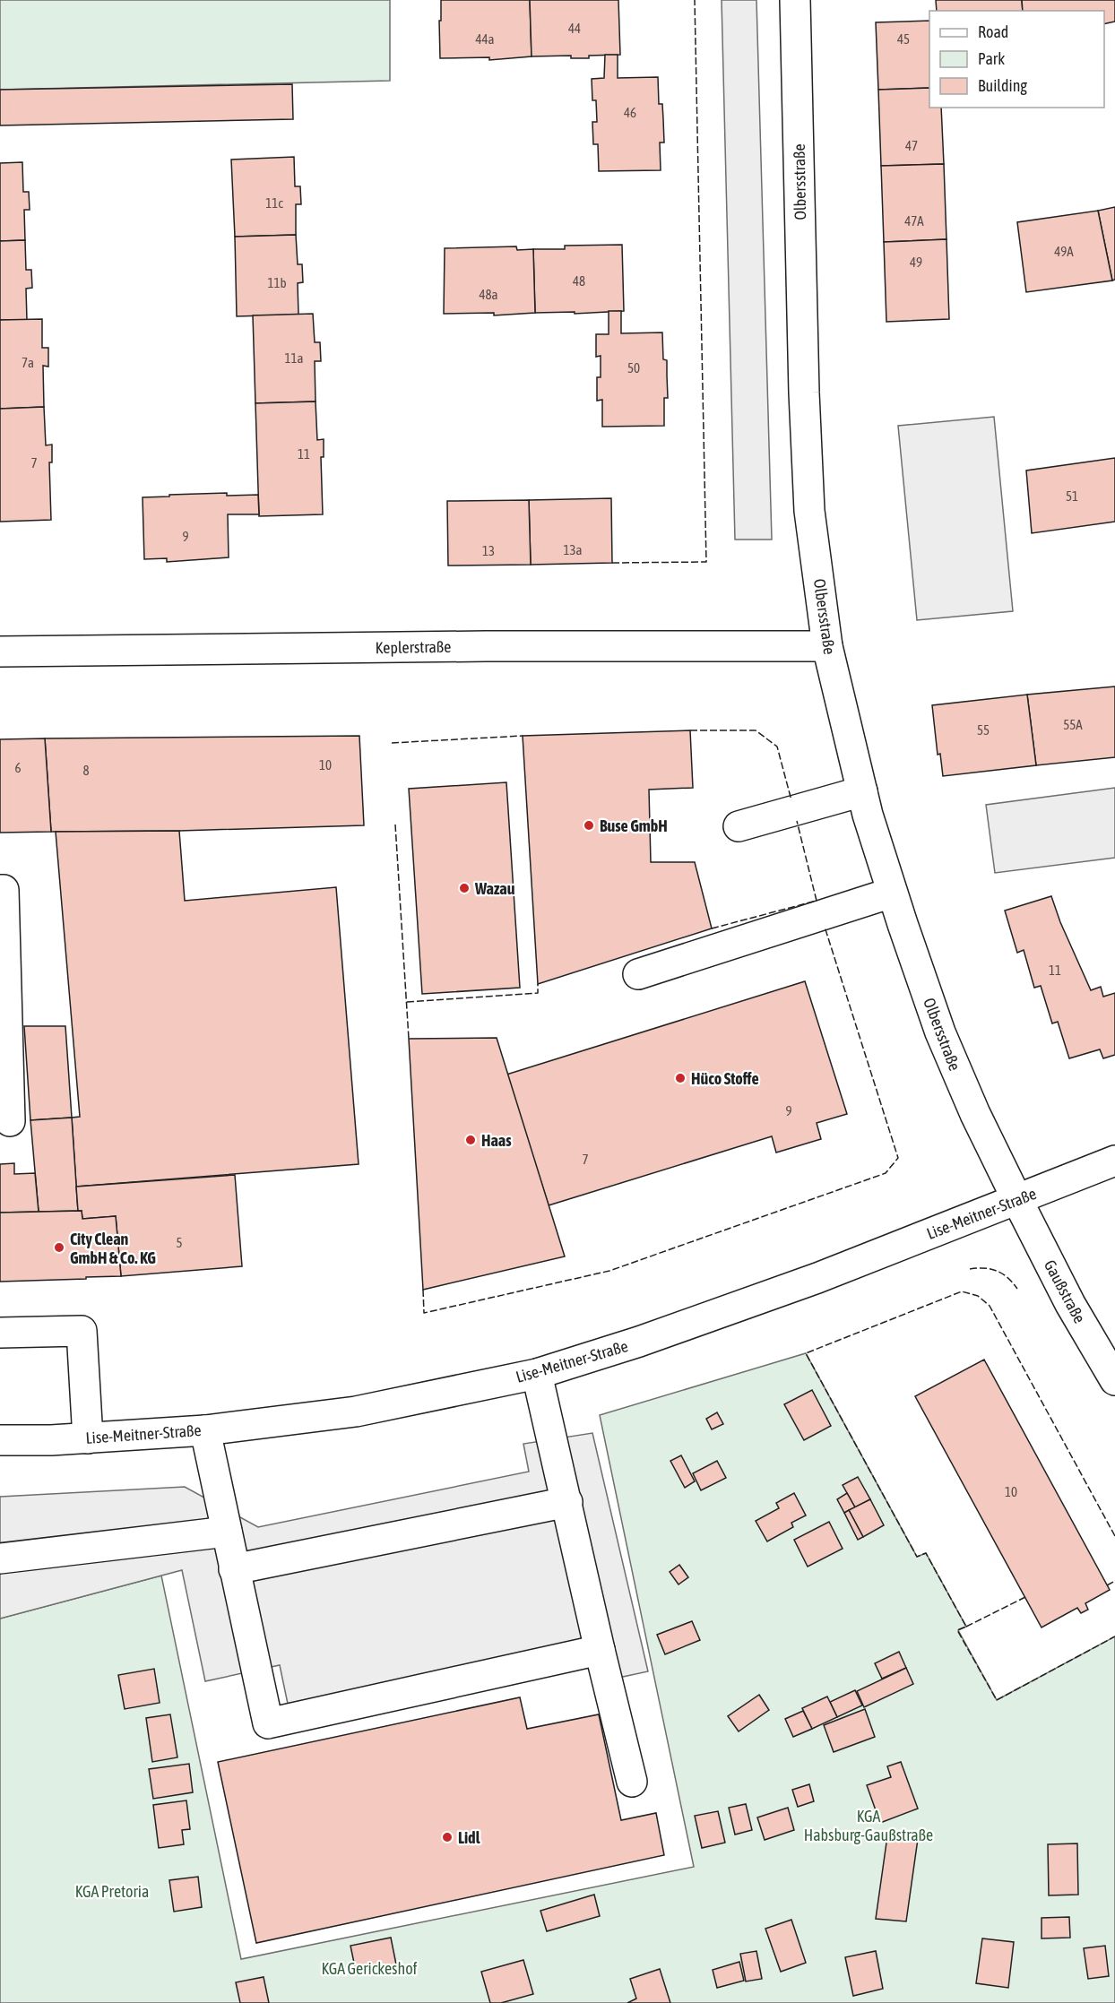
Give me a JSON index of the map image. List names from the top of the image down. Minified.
{"streets":{"street":["Olbersstraße","Keplerstraße","Lise-Meitner-Straße","Gaußstraße"]},"crossings":[["Olbersstraße","Keplerstraße"],["Olbersstraße","Lise-Meitner-Straße"],["Olbersstraße","Gaußstraße"],["Lise-Meitner-Straße","Gaußstraße"]],"parks":["KGA Habsburg-Gaußstraße","KGA Pretoria","KGA Gerickeshof"],"places":["Buse GmbH","Wazau","Hüco Stoffe","Haas","City Clean GmbH & Co. KG","Lidl"],"house_numbers":["44","44a","45","46","47","11c","47A","49A","49","48","11b","48a","11a","7a","50","11","7","51","9","13a","13","55A","55","10","6","8","11","9","7","5","10"],"legend":["Road","Park","Building"]}
